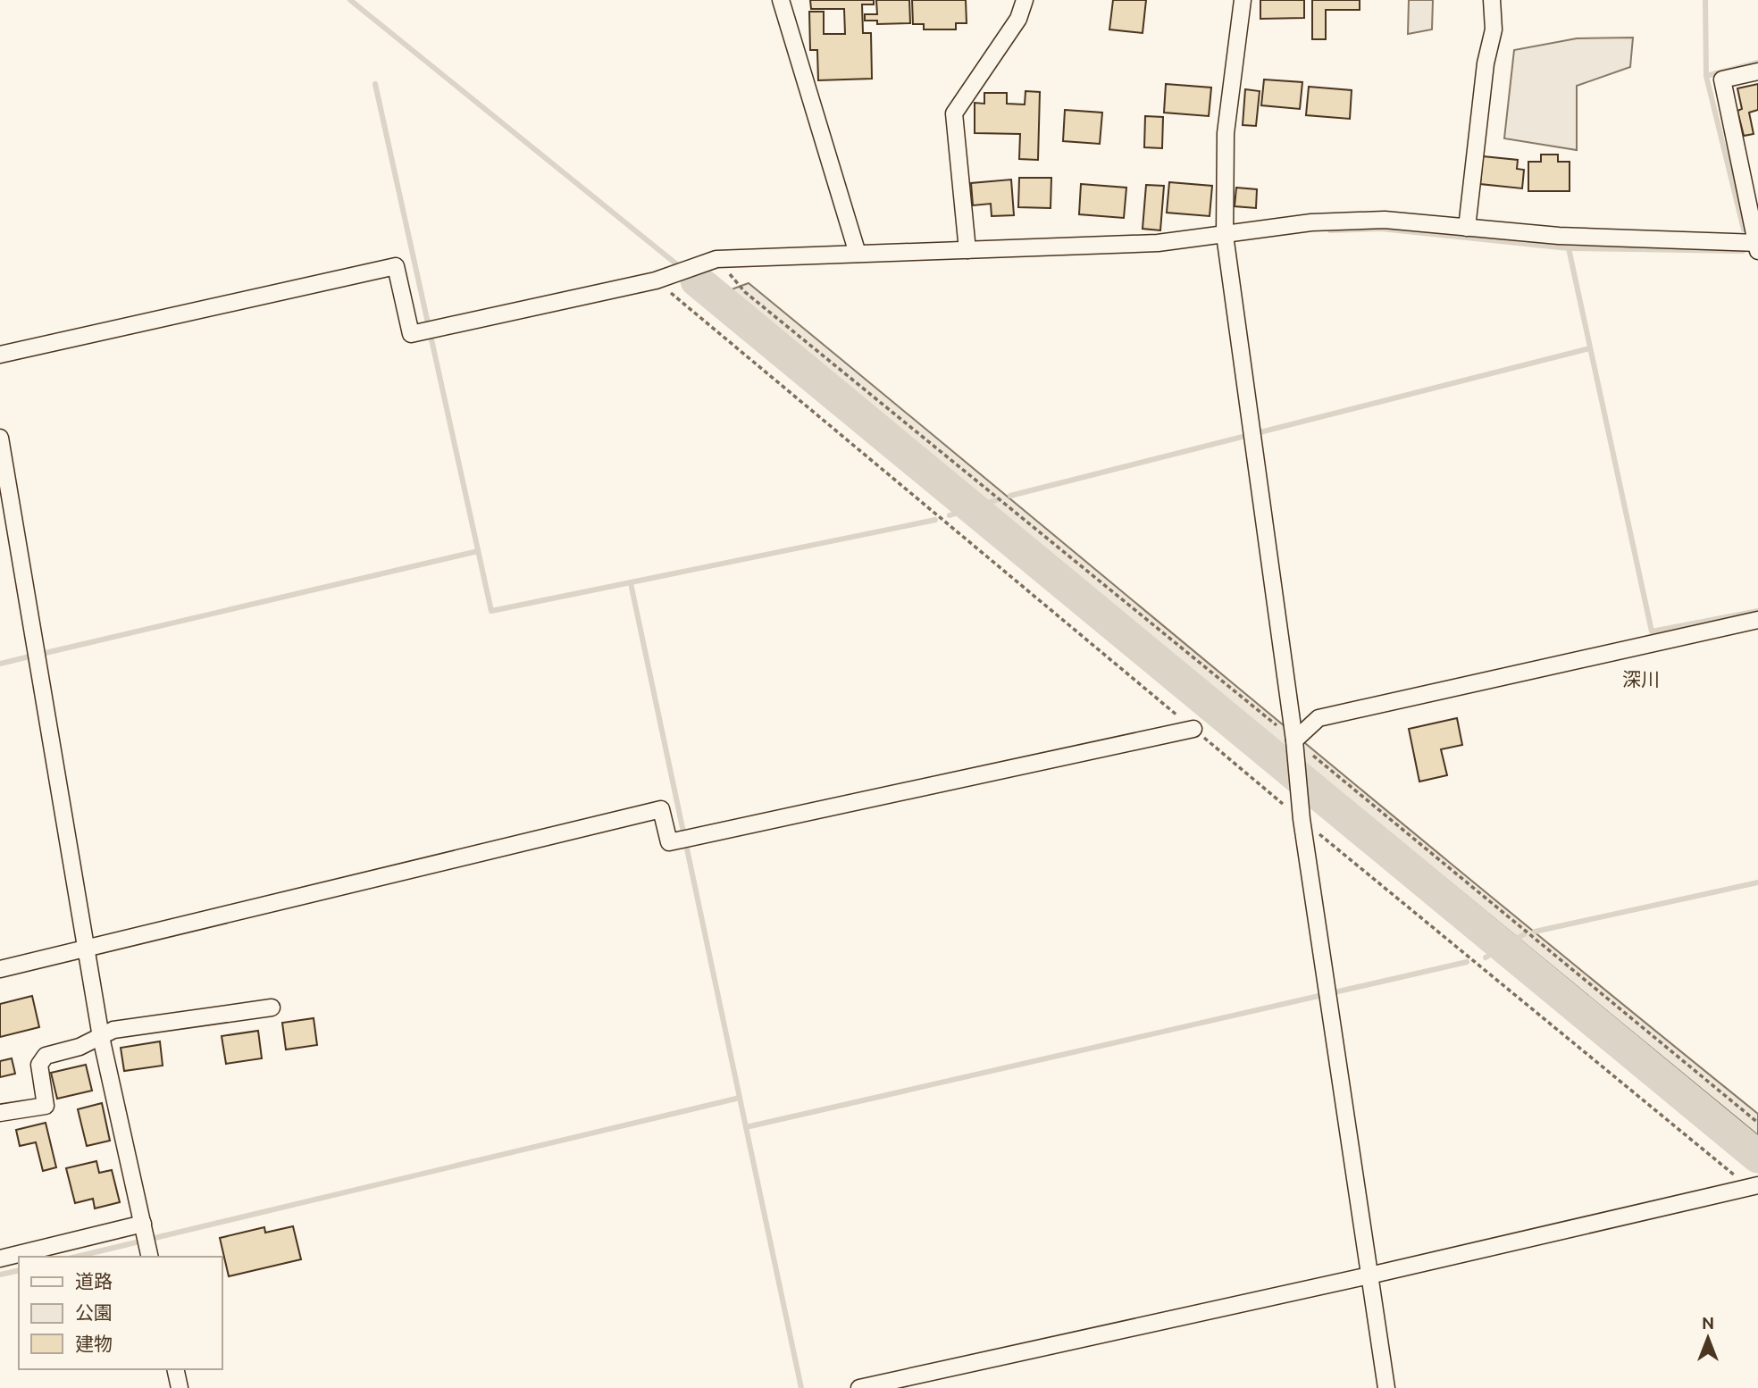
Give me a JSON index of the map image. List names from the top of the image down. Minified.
{"districts":["深川"],"legend":["道路","公園","建物"],"north":"top"}
